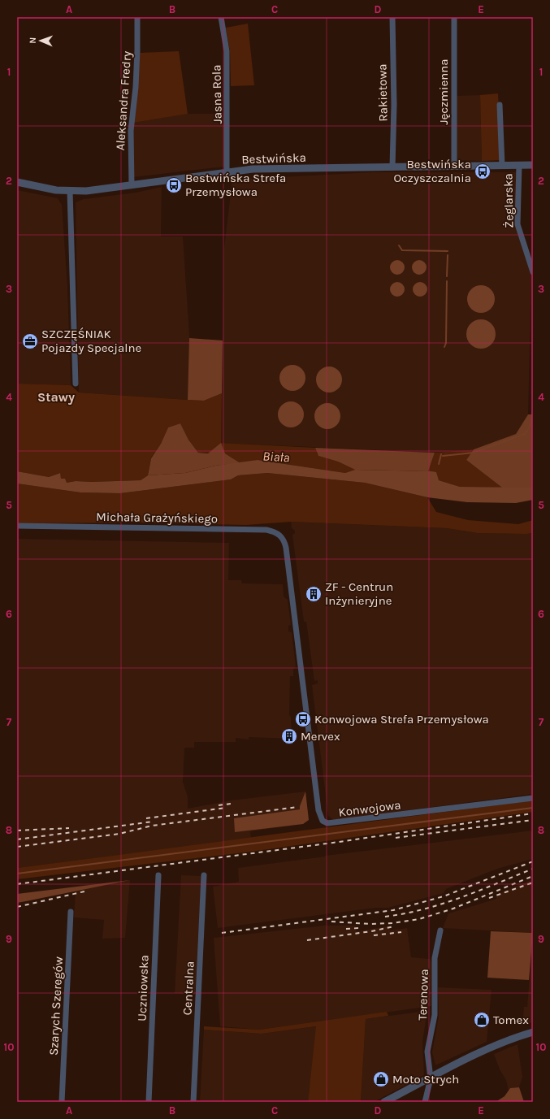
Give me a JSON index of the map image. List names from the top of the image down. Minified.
{"streets":{"street":["Jęczmienna","Rakietowa","Jasna Rola","Aleksandra Fredry","Bestwińska","Żeglarska","Michała Grażyńskiego","Konwojowa","Uczniowska","Centralna","Terenowa","Szarych Szeregów"]},"crossings":[["Jęczmienna","Bestwińska"],["Rakietowa","Bestwińska"],["Jasna Rola","Bestwińska"],["Aleksandra Fredry","Bestwińska"],["Bestwińska","Żeglarska"],["Michała Grażyńskiego","Konwojowa"]],"districts":["Stawy"],"water":["Biała"],"places":{"bus stop":["Bestwińska Oczyszczalnia","Bestwińska Strefa Przemysłowa","Konwojowa Strefa Przemysłowa"],"office":["SZCZĘŚNIAK Pojazdy Specjalne"],"building":["ZF - Centrun Inżynieryjne","Mervex"],"shop":["Tomex","Moto Strych"]},"north":"left","grid":{"columns":["A","B","C","D","E"],"rows":["1","2","3","4","5","6","7","8","9","10"]}}
